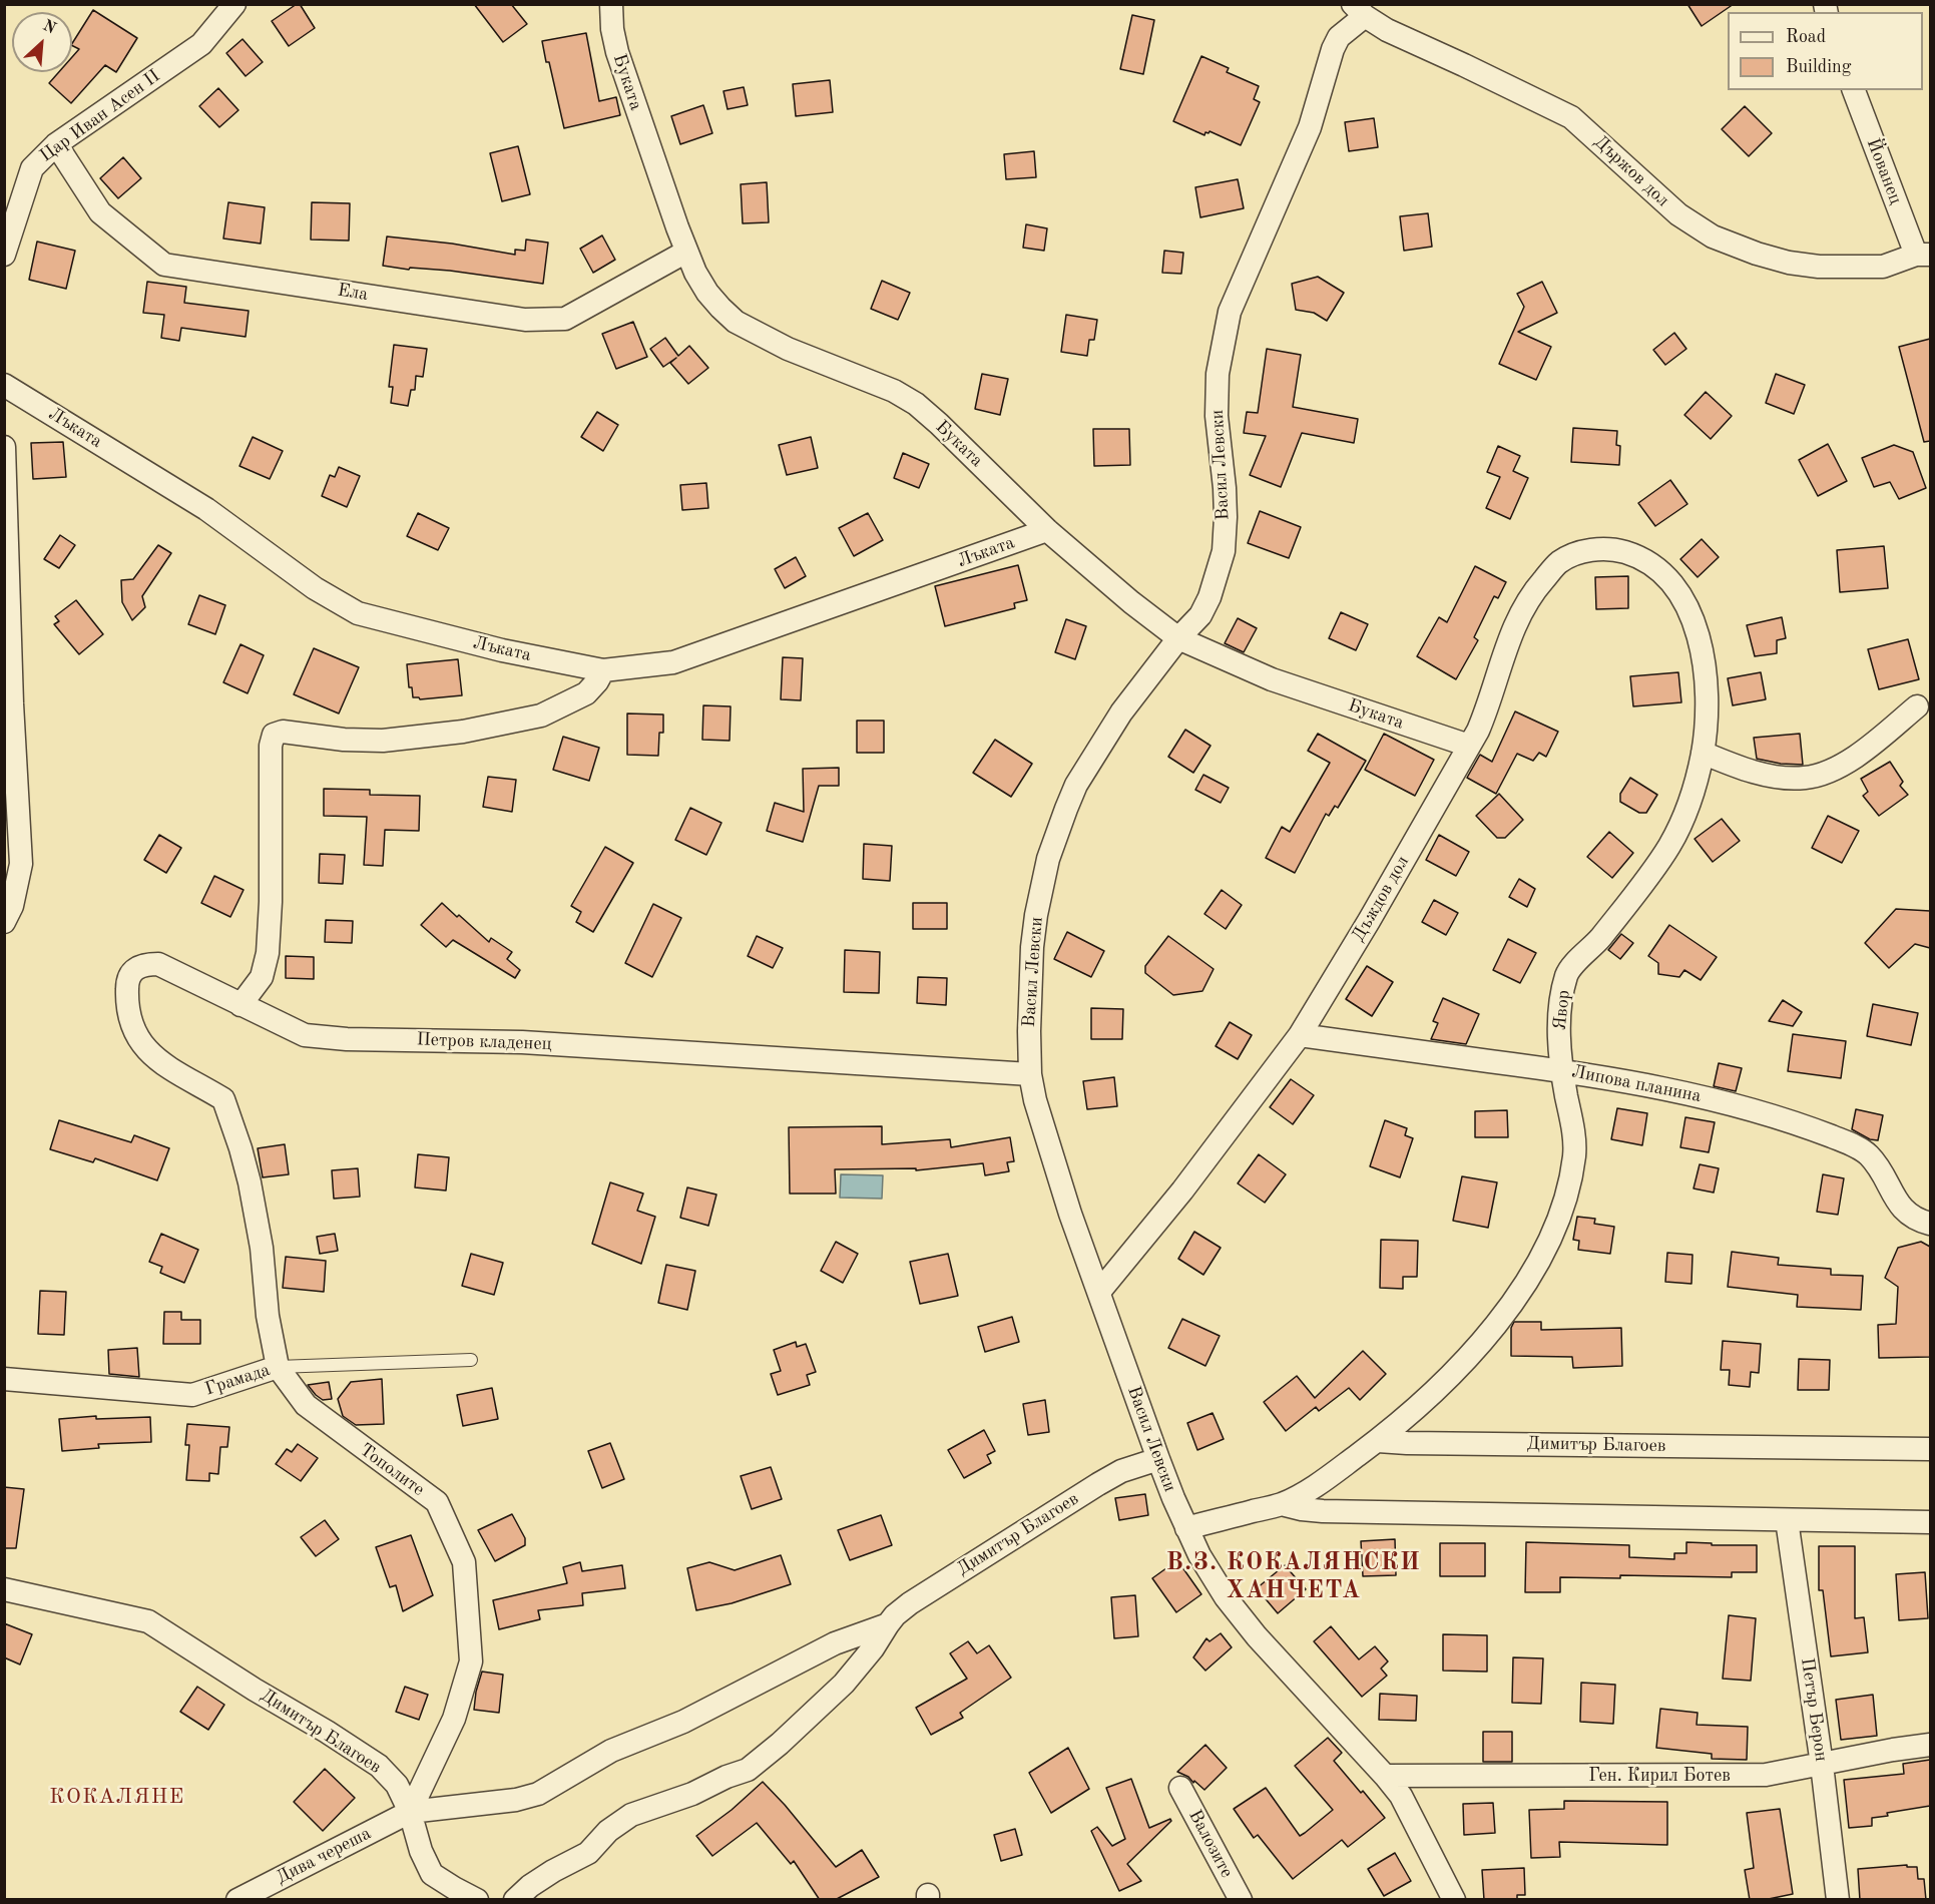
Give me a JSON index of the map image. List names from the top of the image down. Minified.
{"streets":{"street":["Буката","Цар Иван Асен II","Държов дол","Йованец","Ела","Лъката","Васил Левски","Дъждов дол","Явор","Петров кладенец","Липова планина","Грамада","Димитър Благоев","Тополите","Петър Берон","Ген. Кирил Ботев","Валозите","Дива череша"]},"crossings":[["Буката","Ела"],["Буката","Лъката"],["Буката","Васил Левски"],["Буката","Дъждов дол"],["Цар Иван Асен II","Ела"],["Държов дол","Йованец"],["Държов дол","Васил Левски"],["Васил Левски","Дъждов дол"],["Васил Левски","Петров кладенец"],["Васил Левски","Димитър Благоев"],["Васил Левски","Ген. Кирил Ботев"],["Дъждов дол","Явор"],["Дъждов дол","Липова планина"],["Явор","Липова планина"],["Явор","Димитър Благоев"],["Петров кладенец","Тополите"],["Грамада","Тополите"],["Димитър Благоев","Тополите"],["Димитър Благоев","Дива череша"],["Тополите","Дива череша"],["Петър Берон","Ген. Кирил Ботев"]],"districts":["В.З. КОКАЛЯНСКИ ХАНЧЕТА","КОКАЛЯНЕ"],"legend":["Road","Building"],"north":"top right"}
